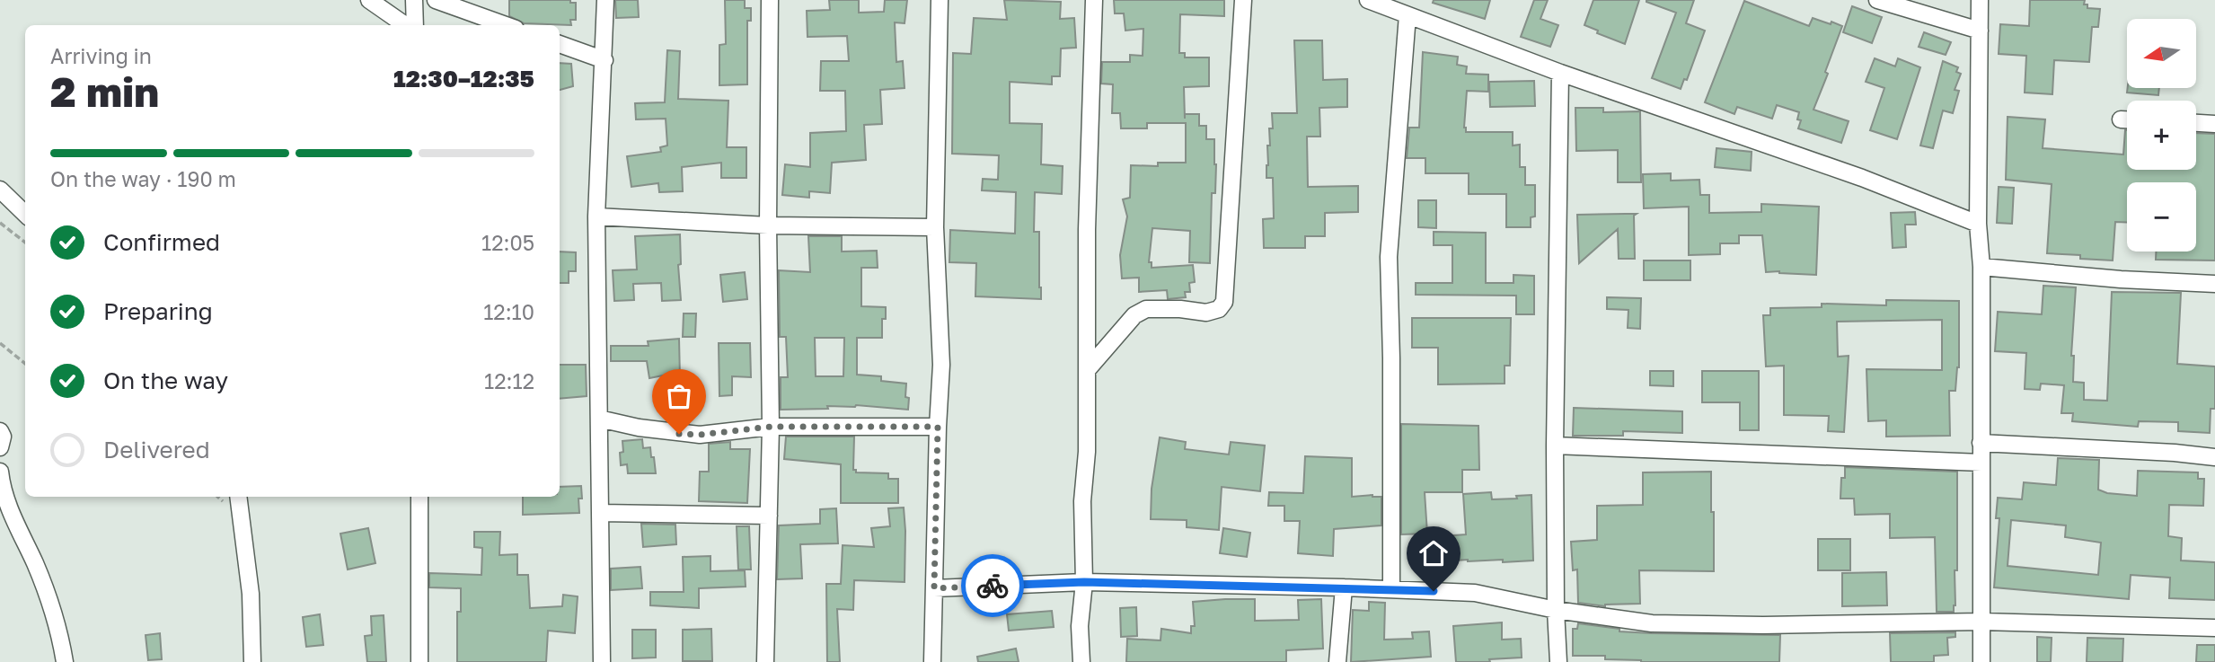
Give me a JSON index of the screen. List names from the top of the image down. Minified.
{"north":"left","page":{"map_buttons":["+","−"],"heading":["2 min","Arriving in","12:30–12:35"],"bar":"On the way · 190 m","list":[["Confirmed","12:05"],["Preparing","12:10"],["On the way","12:12"],"Delivered"]}}
